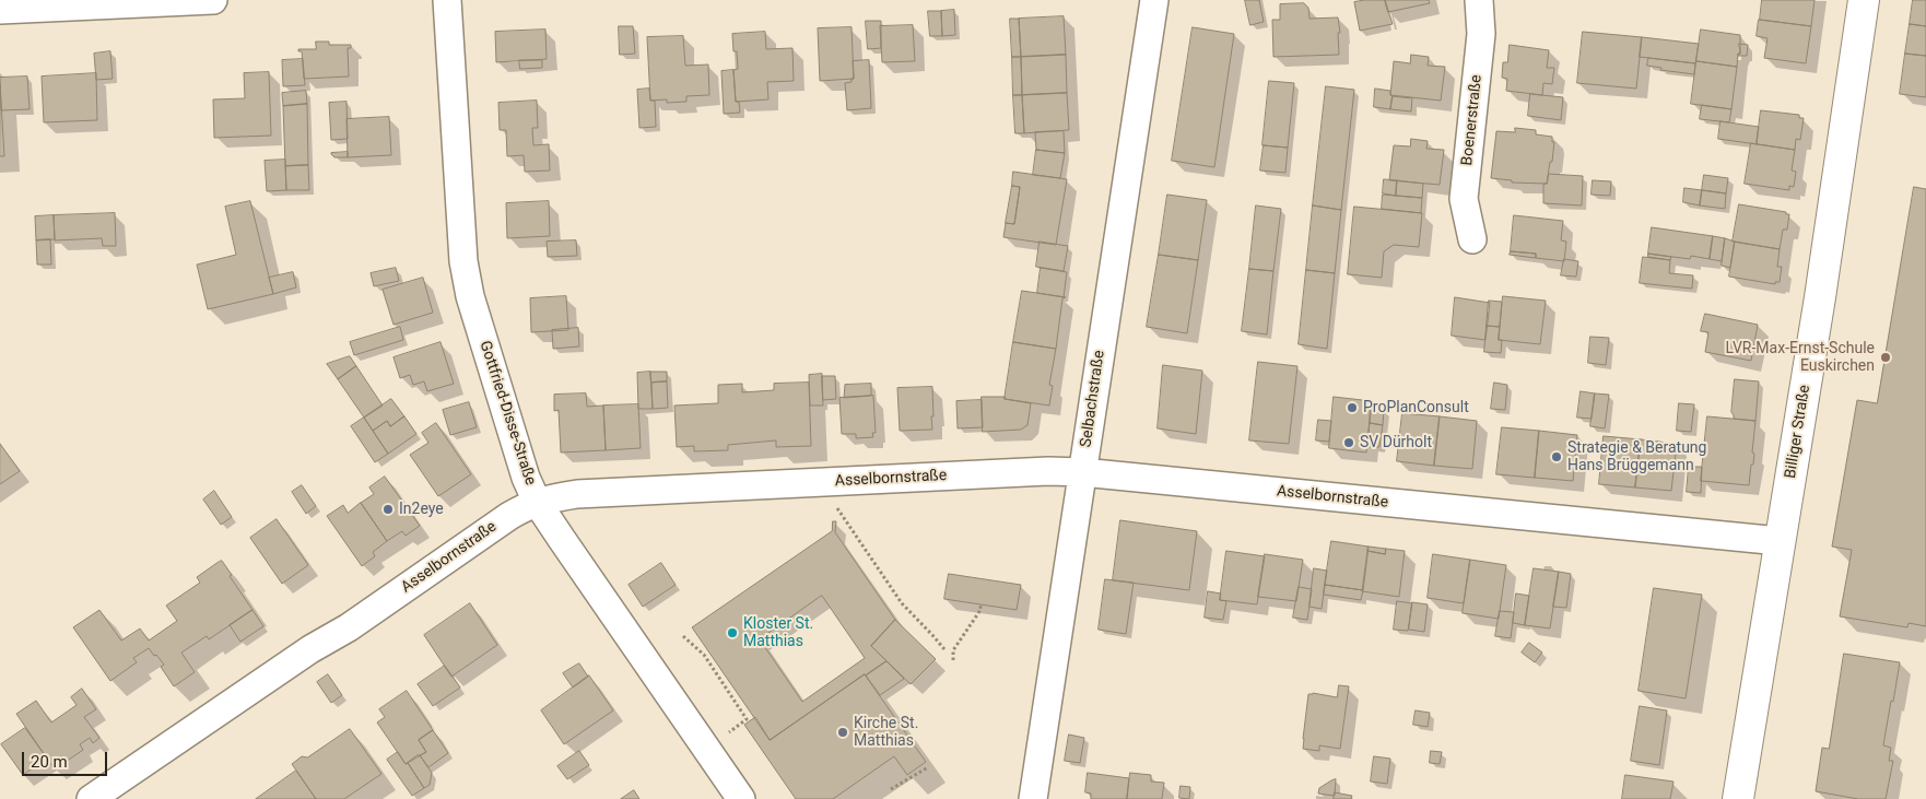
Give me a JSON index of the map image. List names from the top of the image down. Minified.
{"streets":{"street":["Boenerstraße","Selbachstraße","Gottfried-Disse-Straße","Billiger Straße","Asselbornstraße"]},"crossings":[["Selbachstraße","Asselbornstraße"],["Gottfried-Disse-Straße","Asselbornstraße"],["Billiger Straße","Asselbornstraße"]],"places":["LVR-Max-Ernst-Schule Euskirchen","ProPlanConsult","SV Dürholt","Strategie & Beratung Hans Brüggemann","In2eye","Kloster St. Matthias","Kirche St. Matthias"],"scale_bar":"20 m"}
